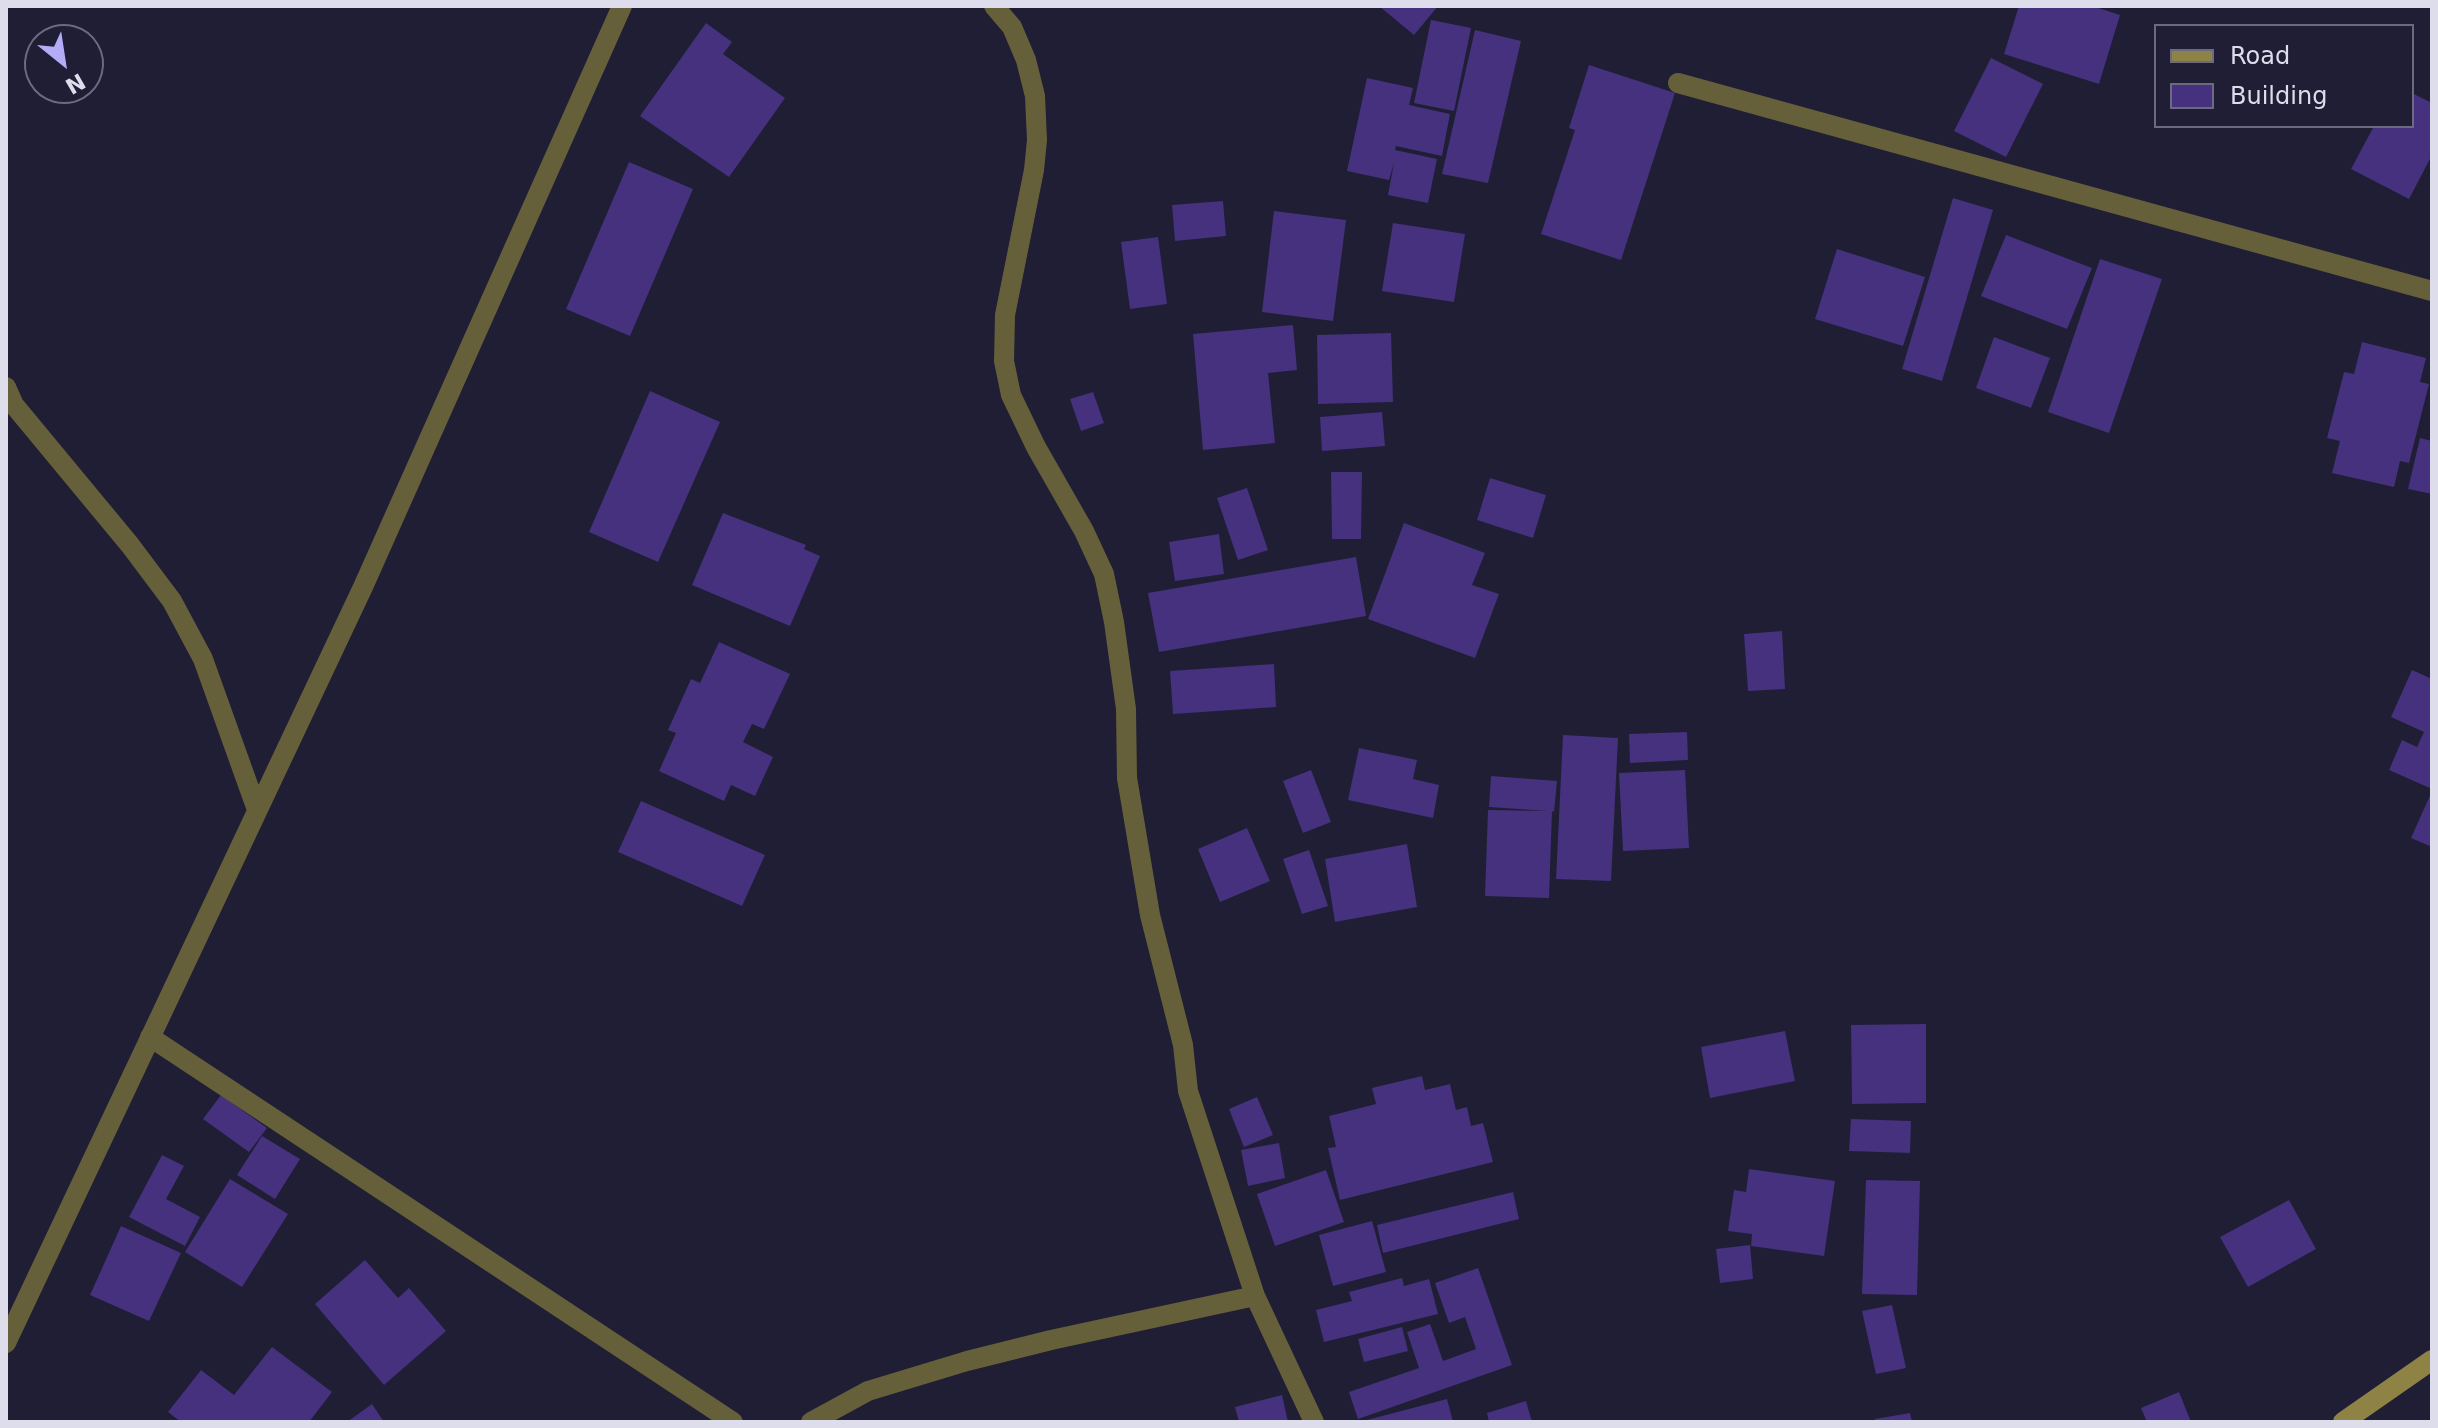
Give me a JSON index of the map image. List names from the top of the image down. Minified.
{"legend":["Road","Building"],"north":"bottom right"}
